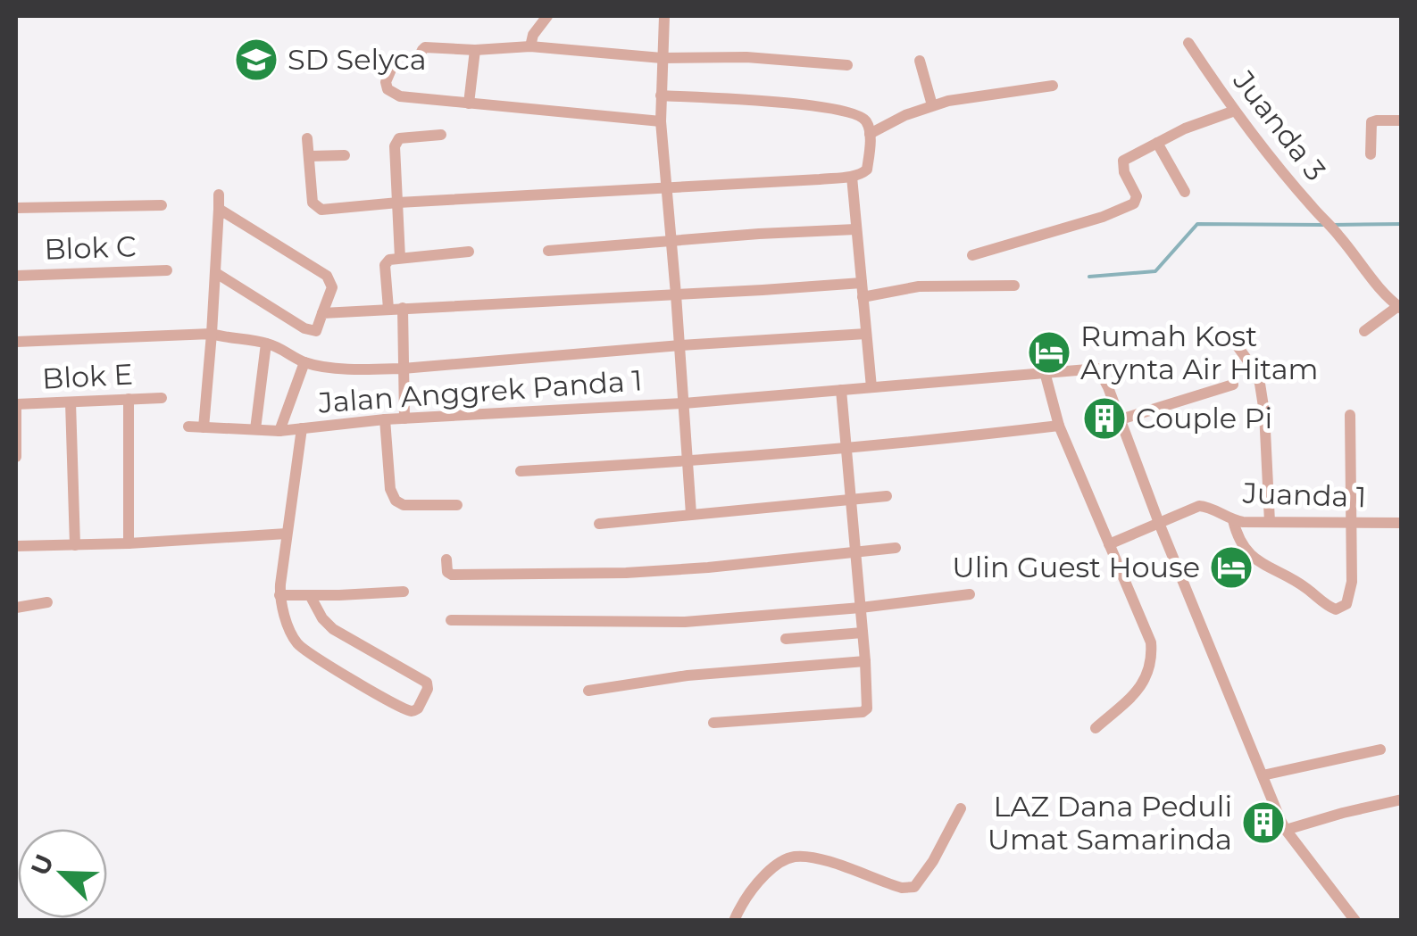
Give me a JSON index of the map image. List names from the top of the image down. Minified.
{"streets":{"street":["Juanda 3","Blok C","Blok E","Jalan Anggrek Panda 1","Juanda 1"]},"places":{"school or university":["SD Selyca"],"hotel":["Rumah Kost Arynta Air Hitam","Ulin Guest House"],"building":["Couple Pi","LAZ Dana Peduli Umat Samarinda"]},"north":"top left"}
